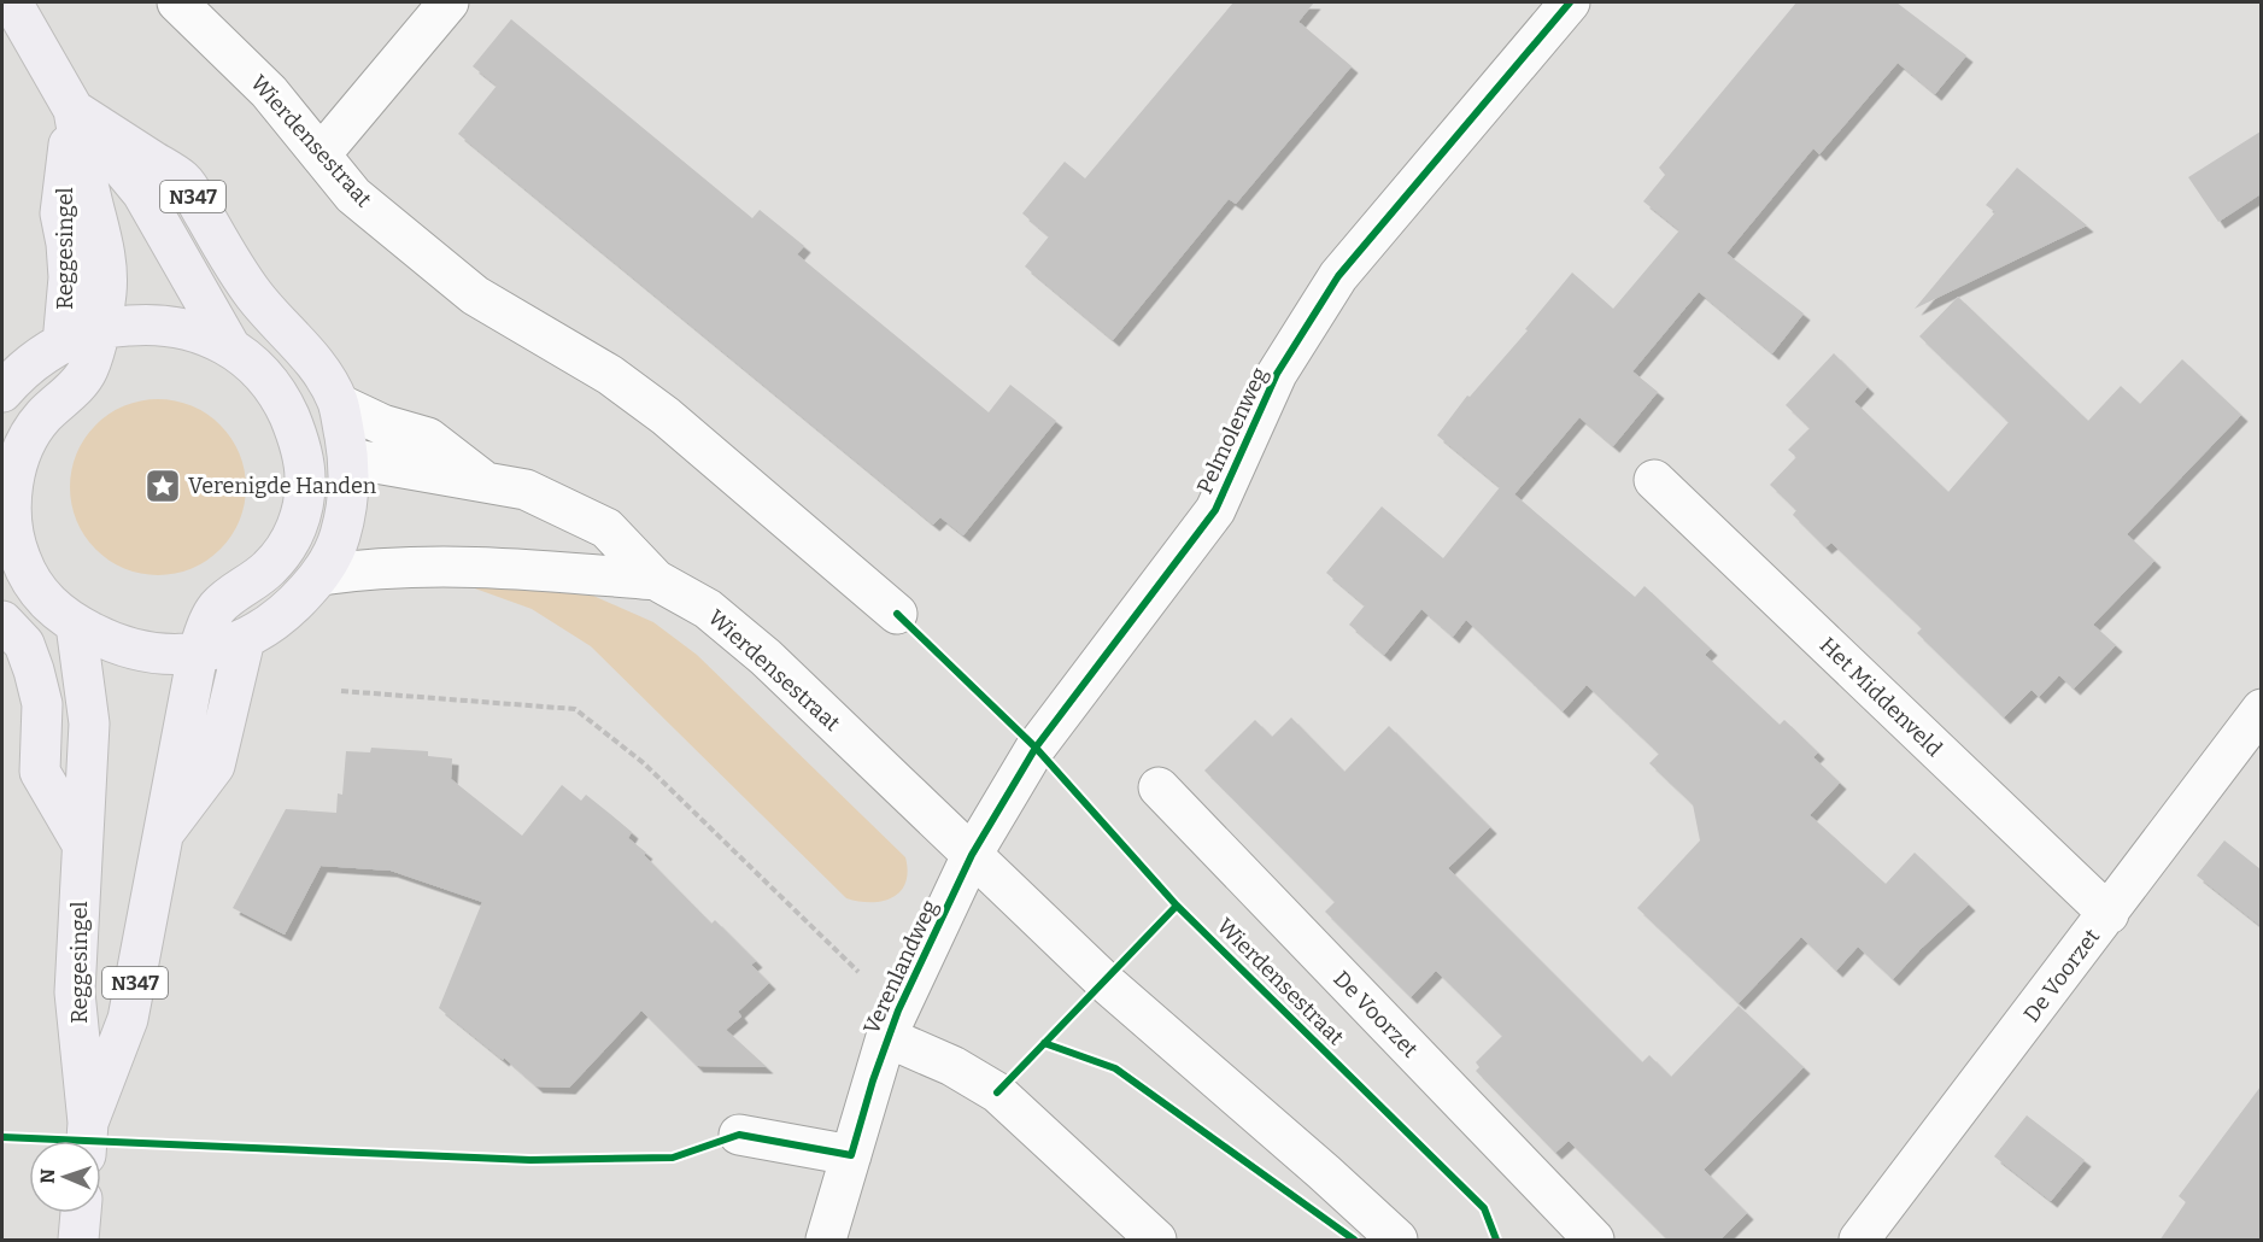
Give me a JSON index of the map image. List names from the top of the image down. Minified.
{"streets":{"main road":["N347","Reggesingel"],"street":["Wierdensestraat","Pelmolenweg","Het Middenveld","Verenlandweg","De Voorzet"]},"crossings":[["Wierdensestraat","N347"],["Wierdensestraat","Reggesingel"],["Wierdensestraat","Pelmolenweg"],["Wierdensestraat","Verenlandweg"],["N347","Reggesingel"],["Pelmolenweg","Verenlandweg"],["Het Middenveld","De Voorzet"]],"places":{"place":["Verenigde Handen"]},"north":"left"}
